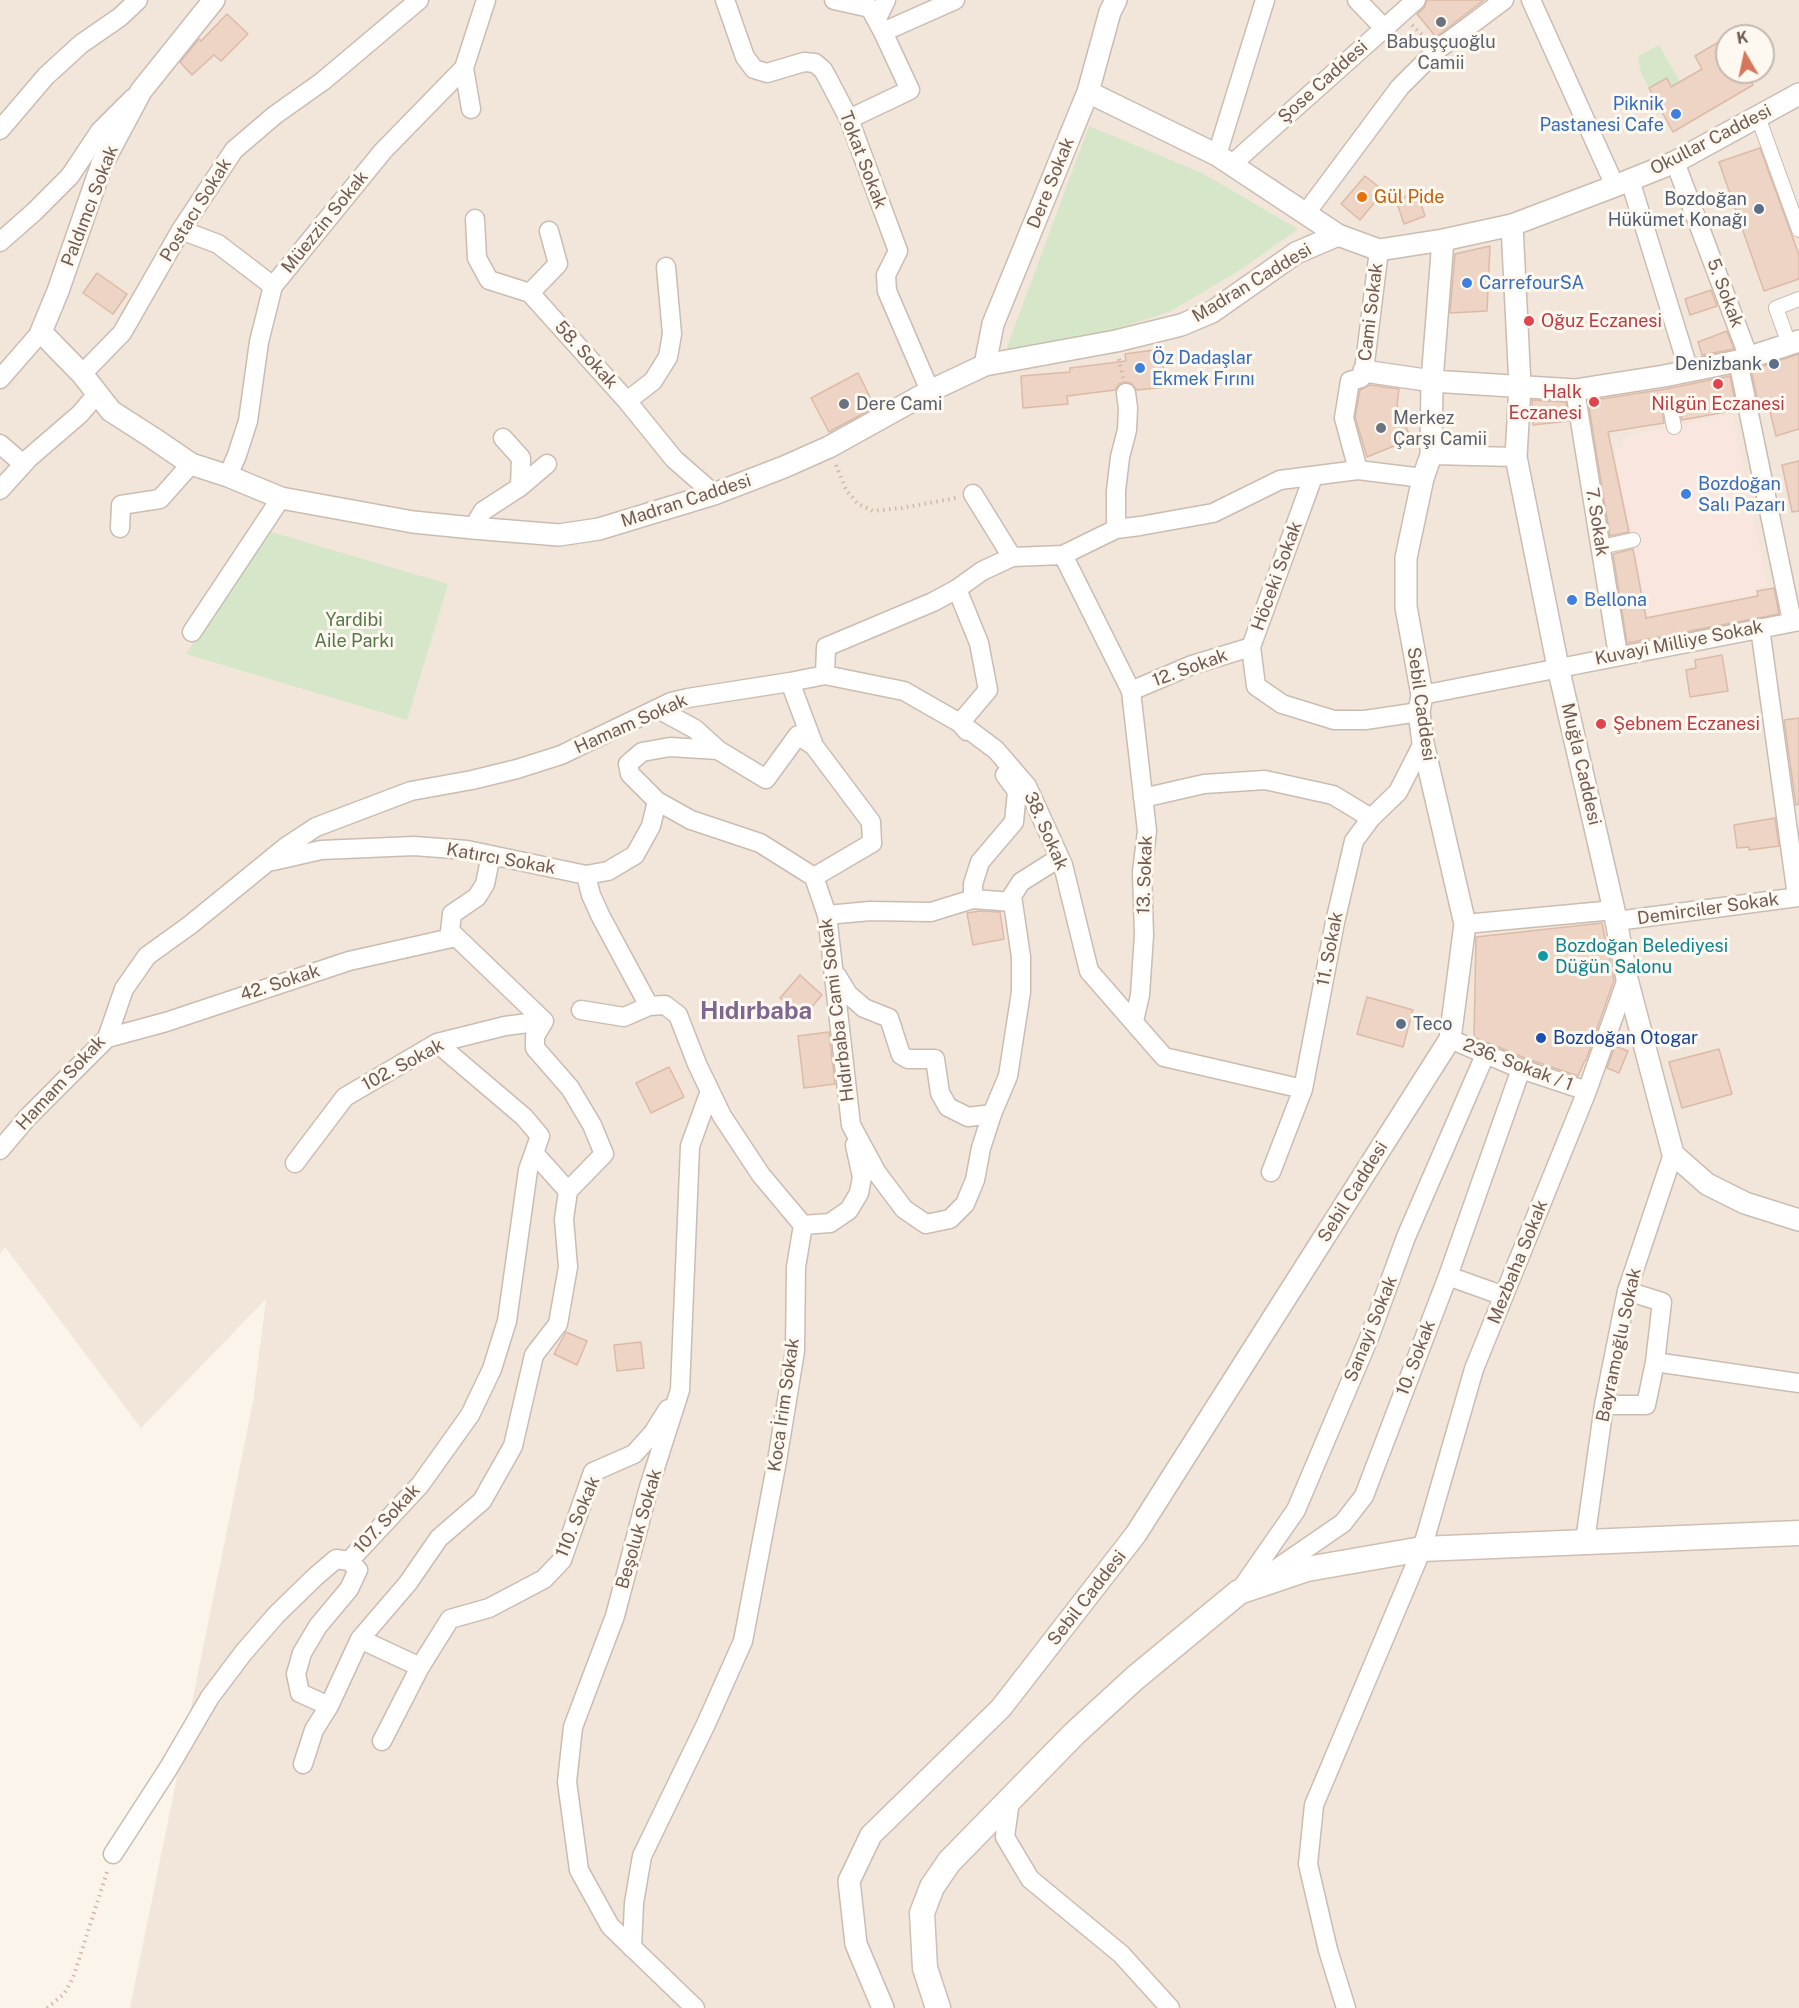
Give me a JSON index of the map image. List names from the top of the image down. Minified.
{"streets":{"street":["Şose Caddesi","Okullar Caddesi","Tokat Sokak","Dere Sokak","Paldımcı Sokak","Postacı Sokak","Müezzin Sokak","Madran Caddesi","5. Sokak","Cami Sokak","58. Sokak","7. Sokak","Höceki Sokak","Kuvayi Milliye Sokak","12. Sokak","Sebil Caddesi","Hamam Sokak","Muğla Caddesi","38. Sokak","Katırcı Sokak","13. Sokak","Demirciler Sokak","11. Sokak","42. Sokak","Hıdırbaba Cami Sokak","102. Sokak","236. Sokak / 1","Mezbaha Sokak","Sanayi Sokak","Bayramoğlu Sokak","10. Sokak","Koca İrim Sokak","110. Sokak","107. Sokak","Beşoluk Sokak"]},"crossings":[["Okullar Caddesi","5. Sokak"],["Okullar Caddesi","Cami Sokak"],["Okullar Caddesi","Sebil Caddesi"],["Okullar Caddesi","Muğla Caddesi"],["Tokat Sokak","Madran Caddesi"],["Dere Sokak","Madran Caddesi"],["Paldımcı Sokak","Madran Caddesi"],["Postacı Sokak","Madran Caddesi"],["Müezzin Sokak","Madran Caddesi"],["Madran Caddesi","58. Sokak"],["5. Sokak","Kuvayi Milliye Sokak"],["7. Sokak","Kuvayi Milliye Sokak"],["Höceki Sokak","Kuvayi Milliye Sokak"],["Höceki Sokak","12. Sokak"],["Höceki Sokak","Sebil Caddesi"],["Höceki Sokak","Muğla Caddesi"],["Kuvayi Milliye Sokak","Muğla Caddesi"],["12. Sokak","13. Sokak"],["Sebil Caddesi","Demirciler Sokak"],["Sebil Caddesi","11. Sokak"],["Sebil Caddesi","236. Sokak / 1"],["Hamam Sokak","38. Sokak"],["Hamam Sokak","Katırcı Sokak"],["Hamam Sokak","42. Sokak"],["Muğla Caddesi","Demirciler Sokak"],["Muğla Caddesi","Mezbaha Sokak"],["Muğla Caddesi","Bayramoğlu Sokak"],["38. Sokak","13. Sokak"],["102. Sokak","107. Sokak"],["236. Sokak / 1","Mezbaha Sokak"],["236. Sokak / 1","Sanayi Sokak"],["236. Sokak / 1","10. Sokak"],["Sanayi Sokak","10. Sokak"],["Koca İrim Sokak","Beşoluk Sokak"],["110. Sokak","Beşoluk Sokak"]],"districts":["Hıdırbaba"],"parks":["Yardibi Aile Parkı"],"places":["Babuşçuoğlu Camii","Piknik Pastanesi Cafe","Gül Pide","Bozdoğan Hükümet Konağı","CarrefourSA","Oğuz Eczanesi","Denizbank","Öz Dadaşlar Ekmek Fırını","Nilgün Eczanesi","Halk Eczanesi","Dere Cami","Merkez Çarşı Camii","Bozdoğan Salı Pazarı","Bellona","Şebnem Eczanesi","Bozdoğan Belediyesi Düğün Salonu","Teco","Bozdoğan Otogar"],"north":"top"}
